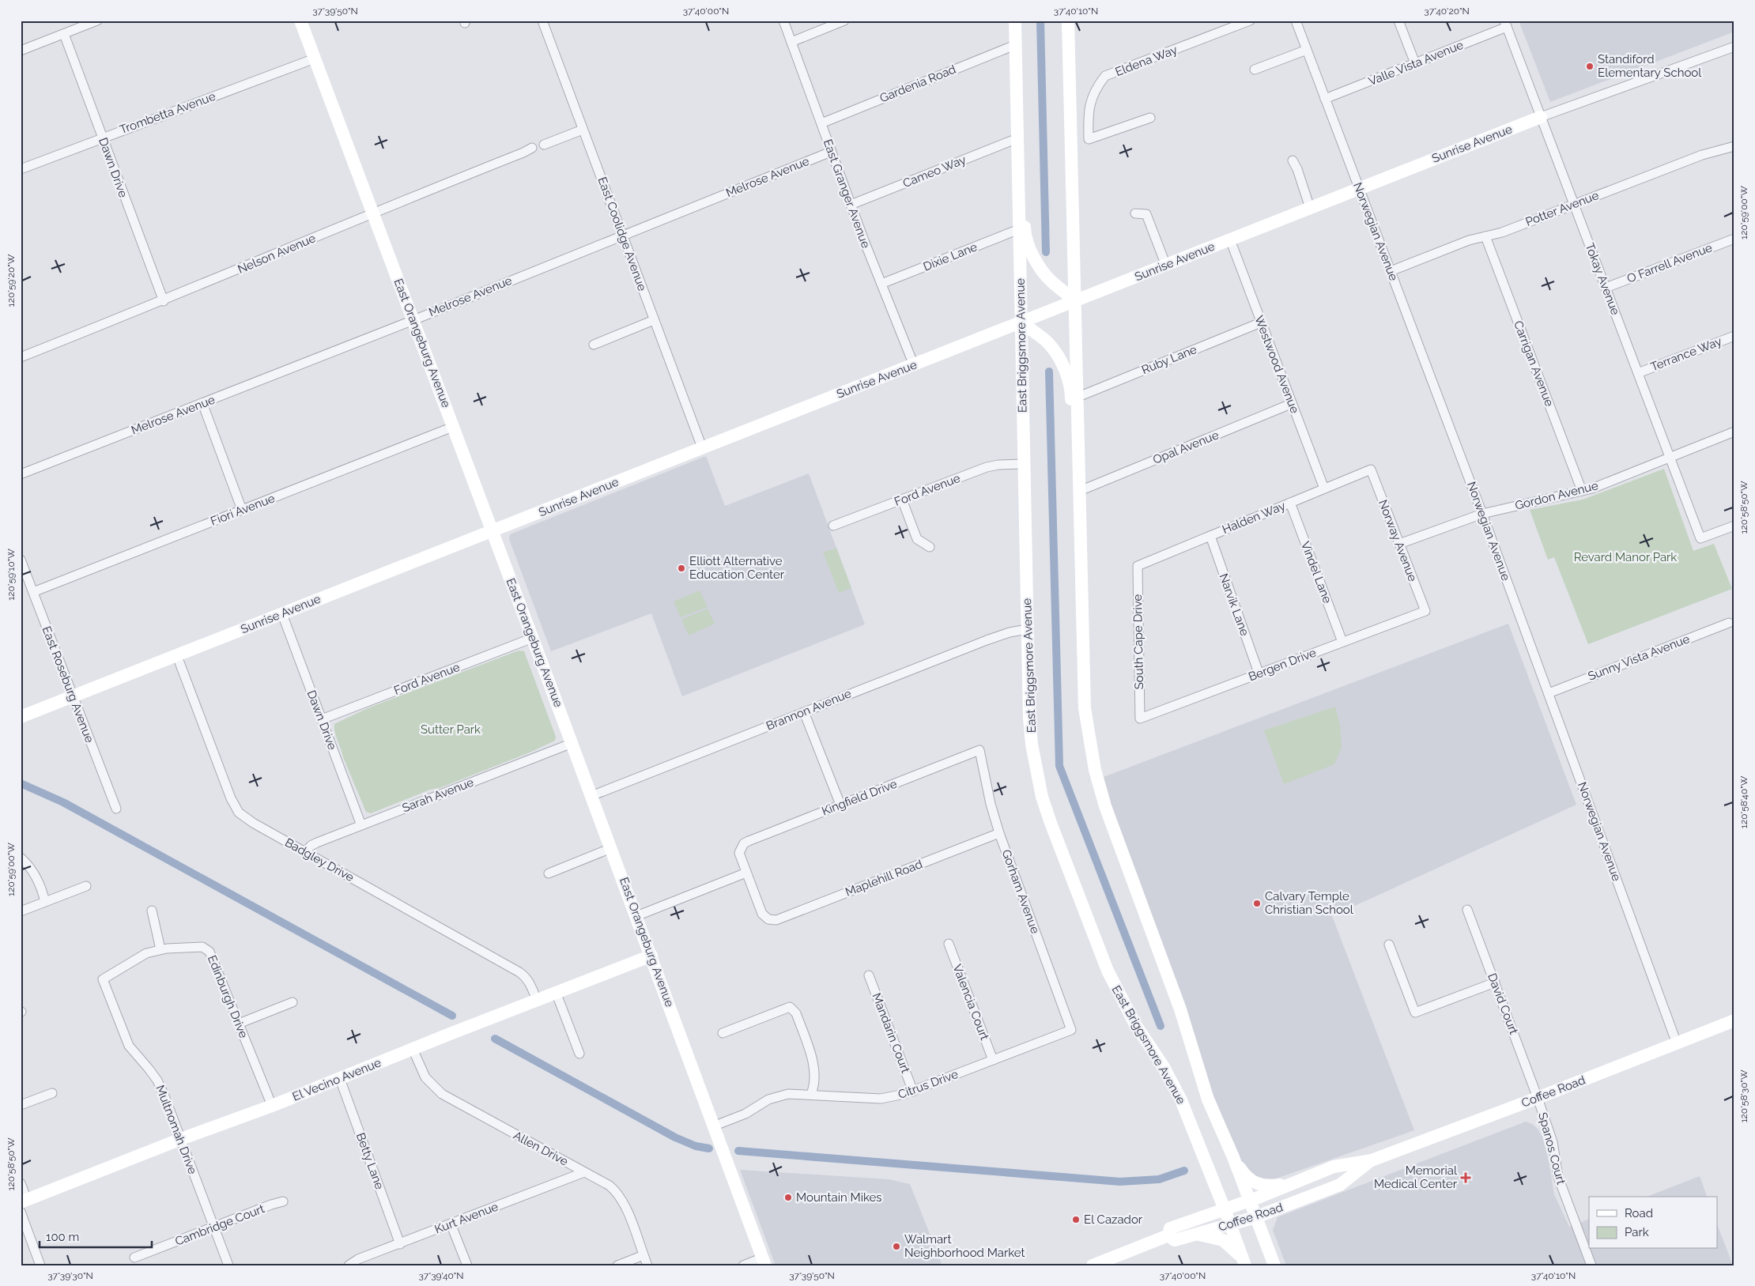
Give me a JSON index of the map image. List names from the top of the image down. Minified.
{"streets":{"main road":["Sunrise Avenue","East Orangeburg Avenue","East Briggsmore Avenue","El Vecino Avenue","Coffee Road"],"street":["Eldena Way","Valle Vista Avenue","Gardenia Road","Trombetta Avenue","Dawn Drive","Cameo Way","Melrose Avenue","East Granger Avenue","Potter Avenue","Norwegian Avenue","East Coolidge Avenue","Nelson Avenue","Dixie Lane","O Farrell Avenue","Tokay Avenue","Terrance Way","Ruby Lane","Carrigan Avenue","Westwood Avenue","Opal Avenue","Ford Avenue","Gordon Avenue","Fiori Avenue","Halden Way","Norway Avenue","Vindel Lane","Narvik Lane","South Cape Drive","Sunny Vista Avenue","Bergen Drive","East Roseburg Avenue","Brannon Avenue","Sarah Avenue","Kingfield Drive","Badgley Drive","Maplehill Road","Gorham Avenue","Edinburgh Drive","Valencia Court","David Court","Mandarin Court","Citrus Drive","Multnomah Drive","Allen Drive","Spanos Court","Betty Lane","Kurt Avenue","Cambridge Court"]},"crossings":[["Valle Vista Avenue","Norwegian Avenue"],["Valle Vista Avenue","Tokay Avenue"],["Gardenia Road","East Granger Avenue"],["Gardenia Road","East Briggsmore Avenue"],["Trombetta Avenue","Dawn Drive"],["Trombetta Avenue","East Orangeburg Avenue"],["Sunrise Avenue","Dawn Drive"],["Sunrise Avenue","East Granger Avenue"],["Sunrise Avenue","Norwegian Avenue"],["Sunrise Avenue","East Coolidge Avenue"],["Sunrise Avenue","Tokay Avenue"],["Sunrise Avenue","East Orangeburg Avenue"],["Sunrise Avenue","East Briggsmore Avenue"],["Sunrise Avenue","Westwood Avenue"],["Sunrise Avenue","East Roseburg Avenue"],["Sunrise Avenue","Badgley Drive"],["Dawn Drive","Nelson Avenue"],["Dawn Drive","Ford Avenue"],["Dawn Drive","Sarah Avenue"],["Cameo Way","East Granger Avenue"],["Cameo Way","East Briggsmore Avenue"],["Melrose Avenue","East Granger Avenue"],["Melrose Avenue","East Coolidge Avenue"],["Melrose Avenue","East Orangeburg Avenue"],["East Granger Avenue","Dixie Lane"],["Potter Avenue","Norwegian Avenue"],["Potter Avenue","Tokay Avenue"],["Potter Avenue","Carrigan Avenue"],["Norwegian Avenue","Gordon Avenue"],["Norwegian Avenue","Sunny Vista Avenue"],["Norwegian Avenue","Coffee Road"],["Nelson Avenue","East Orangeburg Avenue"],["Dixie Lane","East Briggsmore Avenue"],["O Farrell Avenue","Tokay Avenue"],["Tokay Avenue","Terrance Way"],["Tokay Avenue","Gordon Avenue"],["East Orangeburg Avenue","Ford Avenue"],["East Orangeburg Avenue","Fiori Avenue"],["East Orangeburg Avenue","Brannon Avenue"],["East Orangeburg Avenue","Sarah Avenue"],["East Orangeburg Avenue","El Vecino Avenue"],["East Orangeburg Avenue","Citrus Drive"],["East Briggsmore Avenue","Ford Avenue"],["East Briggsmore Avenue","Brannon Avenue"],["East Briggsmore Avenue","Coffee Road"],["Ruby Lane","Westwood Avenue"],["Carrigan Avenue","Gordon Avenue"],["Westwood Avenue","Opal Avenue"],["Westwood Avenue","Halden Way"],["Gordon Avenue","Norway Avenue"],["Fiori Avenue","East Roseburg Avenue"],["Halden Way","Norway Avenue"],["Halden Way","Vindel Lane"],["Halden Way","Narvik Lane"],["Halden Way","South Cape Drive"],["Norway Avenue","Bergen Drive"],["Vindel Lane","Bergen Drive"],["Narvik Lane","Bergen Drive"],["South Cape Drive","Bergen Drive"],["Sarah Avenue","Badgley Drive"],["Kingfield Drive","Maplehill Road"],["Kingfield Drive","Gorham Avenue"],["Badgley Drive","El Vecino Avenue"],["Maplehill Road","Gorham Avenue"],["Gorham Avenue","Citrus Drive"],["Edinburgh Drive","El Vecino Avenue"],["Edinburgh Drive","Multnomah Drive"],["Valencia Court","Citrus Drive"],["David Court","Coffee Road"],["David Court","Spanos Court"],["Mandarin Court","Citrus Drive"],["El Vecino Avenue","Multnomah Drive"],["El Vecino Avenue","Allen Drive"],["El Vecino Avenue","Betty Lane"],["Coffee Road","Spanos Court"],["Multnomah Drive","Cambridge Court"],["Allen Drive","Kurt Avenue"],["Betty Lane","Kurt Avenue"]],"parks":["Revard Manor Park","Sutter Park"],"places":{"other":["Standiford Elementary School","Elliott Alternative Education Center","Calvary Temple Christian School","Mountain Mikes","El Cazador","Walmart Neighborhood Market"],"health":["Memorial Medical Center"]},"legend":["Road","Park"],"scale_bar":"100 m","coordinates":["37°39'50\"N","37°40'00\"N","37°40'10\"N","37°40'20\"N","120°59'00\"W","120°59'20\"W","120°58'50\"W","120°59'10\"W","120°58'40\"W","120°58'30\"W","37°39'30\"N","37°39'40\"N"]}
